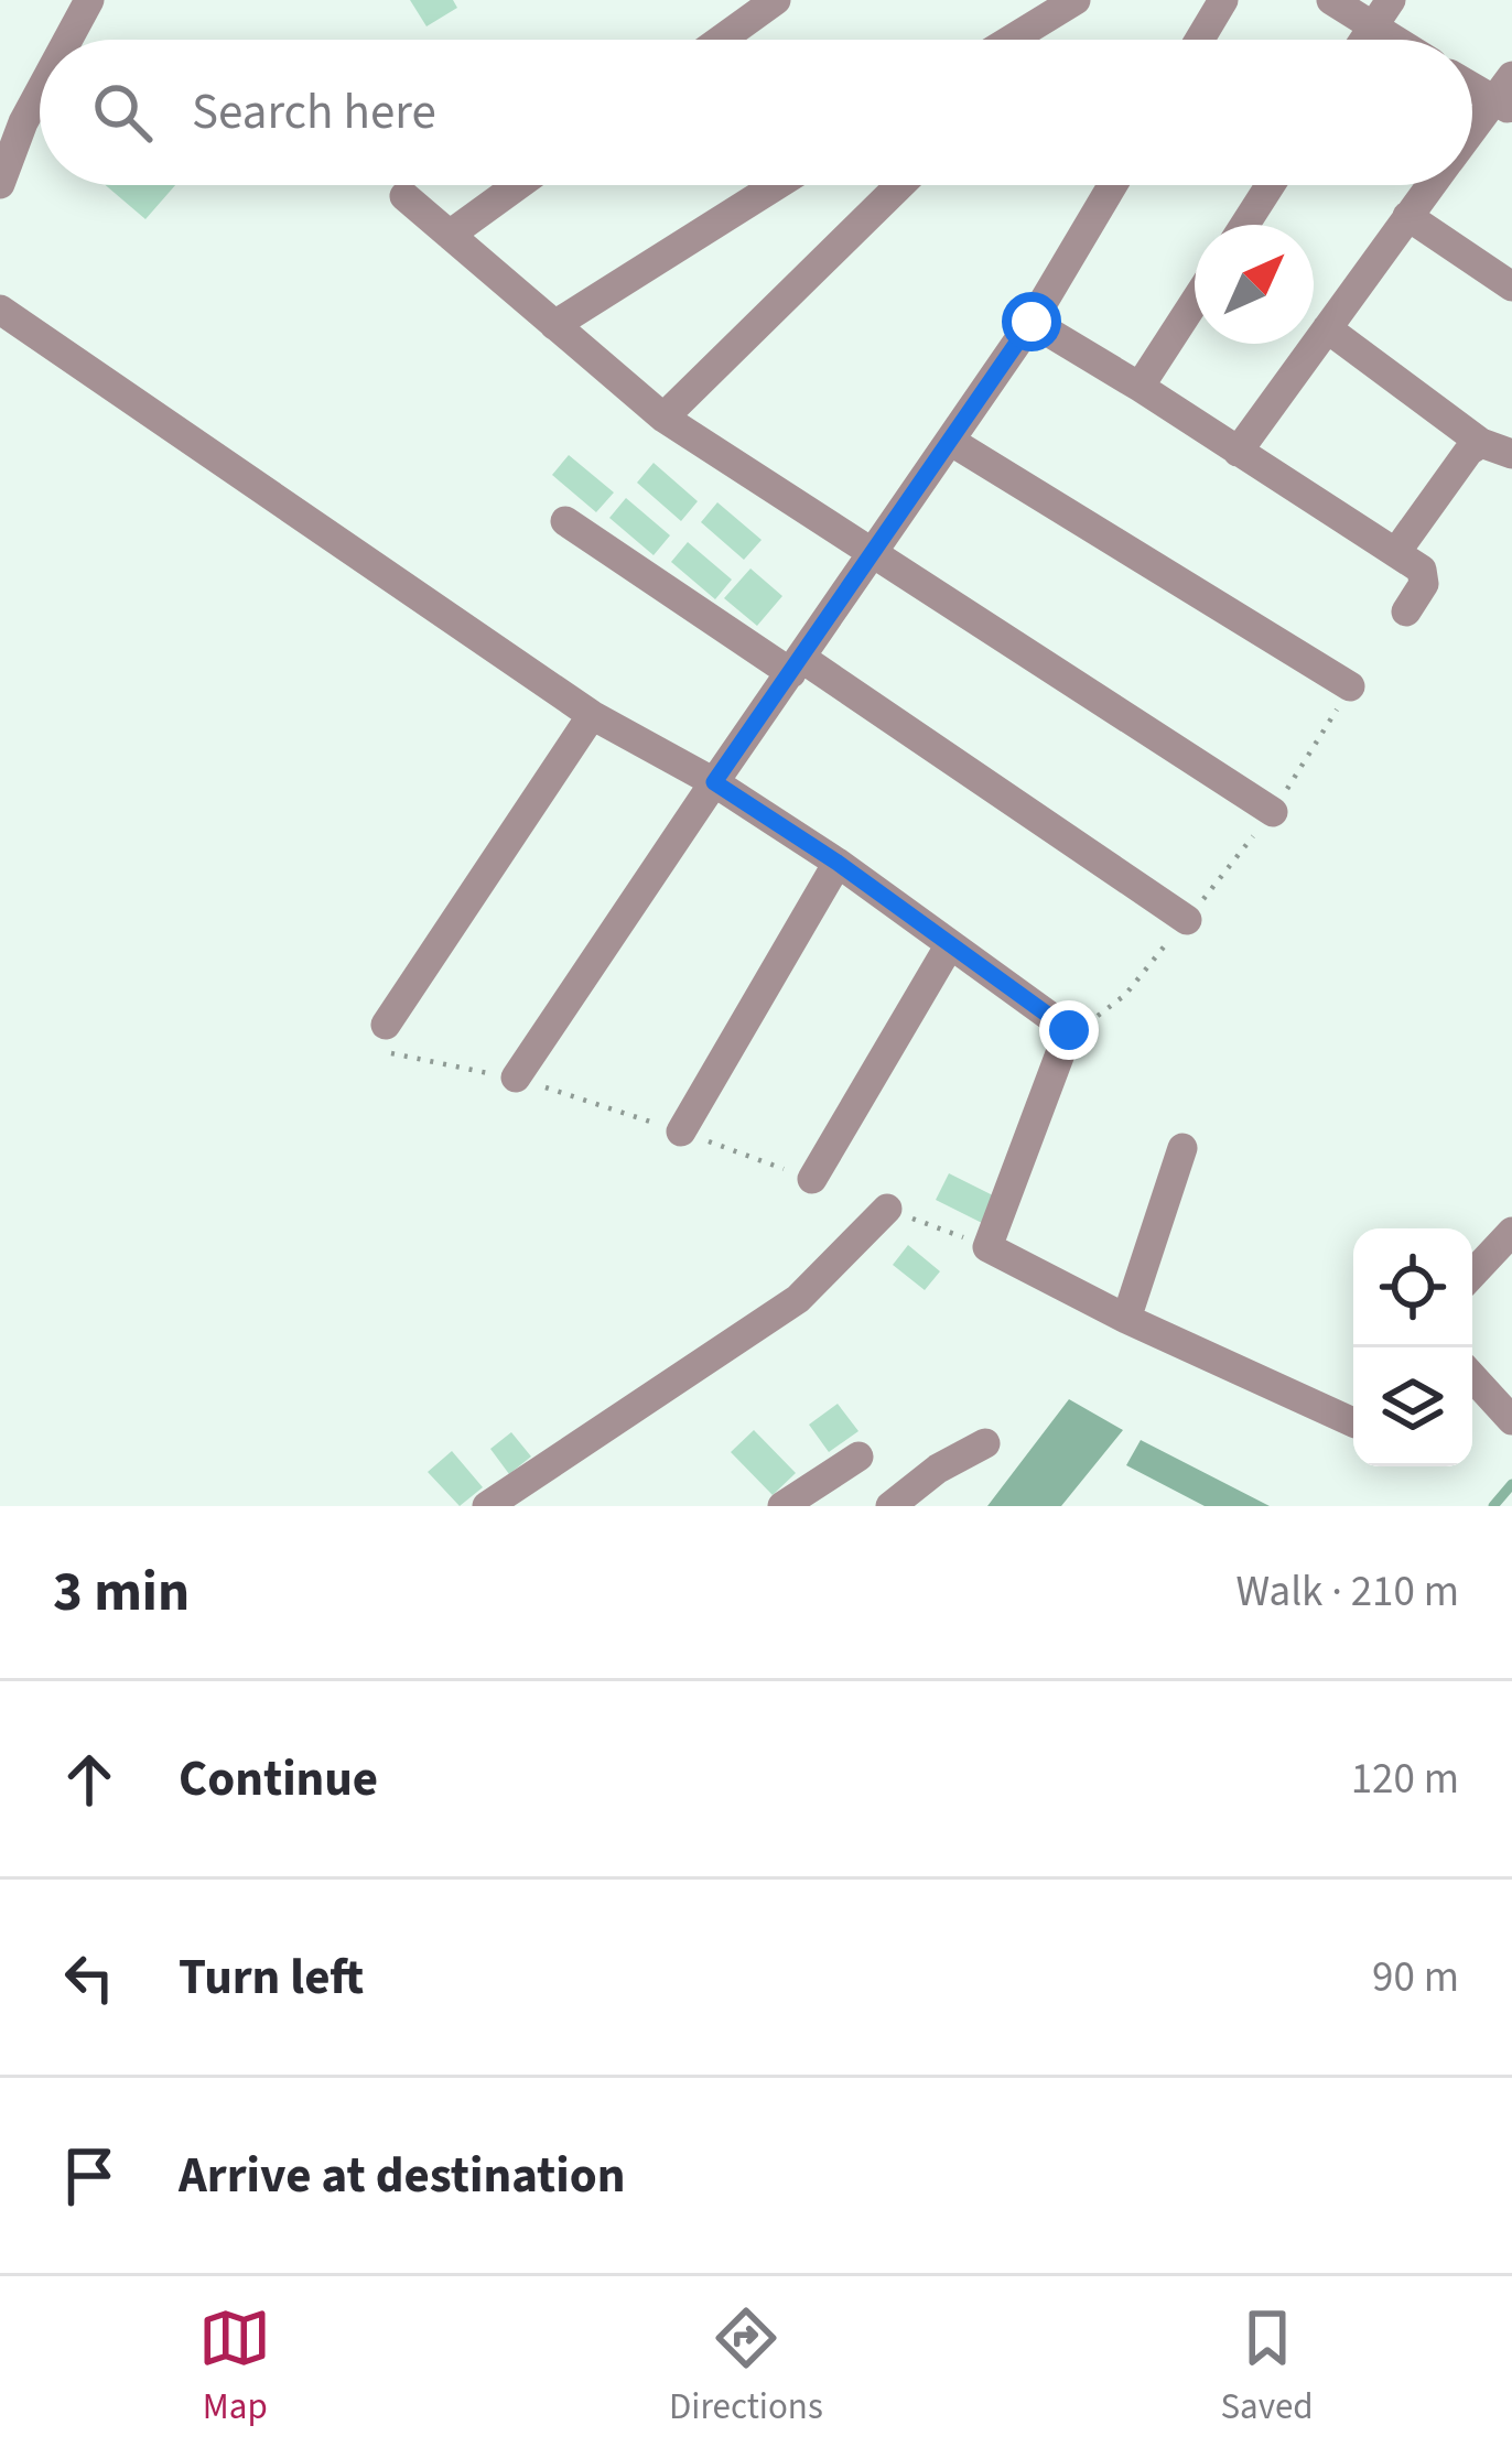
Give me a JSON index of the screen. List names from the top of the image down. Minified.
{"north":"top right","page":{"search":"Search here","heading":["3 min","Walk · 210 m"],"list":[["Continue","120 m"],["Turn left","90 m"],"Arrive at destination"],"nav":["Map","Directions","Saved"]}}
